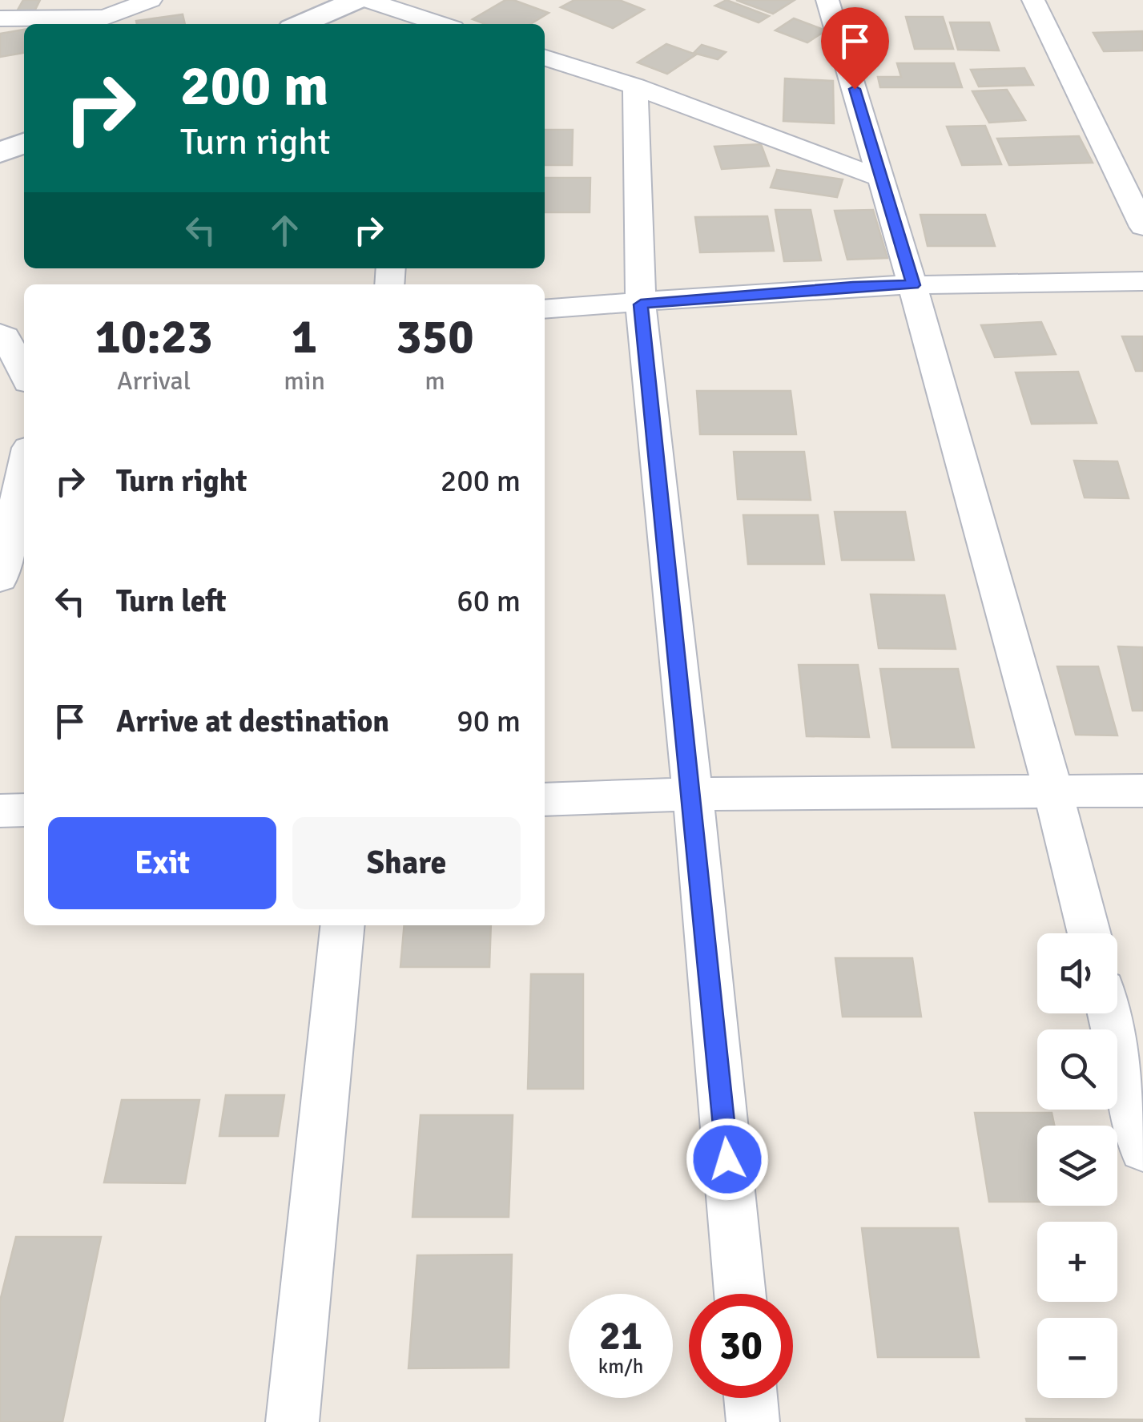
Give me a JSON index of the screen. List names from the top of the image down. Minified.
{"page":{"turn":["200 m","Turn right"],"eta":["10:23","Arrival","1","min","350","m"],"list":[{"name":"Turn right","value":"200 m"},{"name":"Turn left","value":"60 m"},{"name":"Arrive at destination","value":"90 m"}],"buttons":["Exit","Share"],"map_buttons":["+","−"],"speed":"21 km/h","limit":"30"}}
